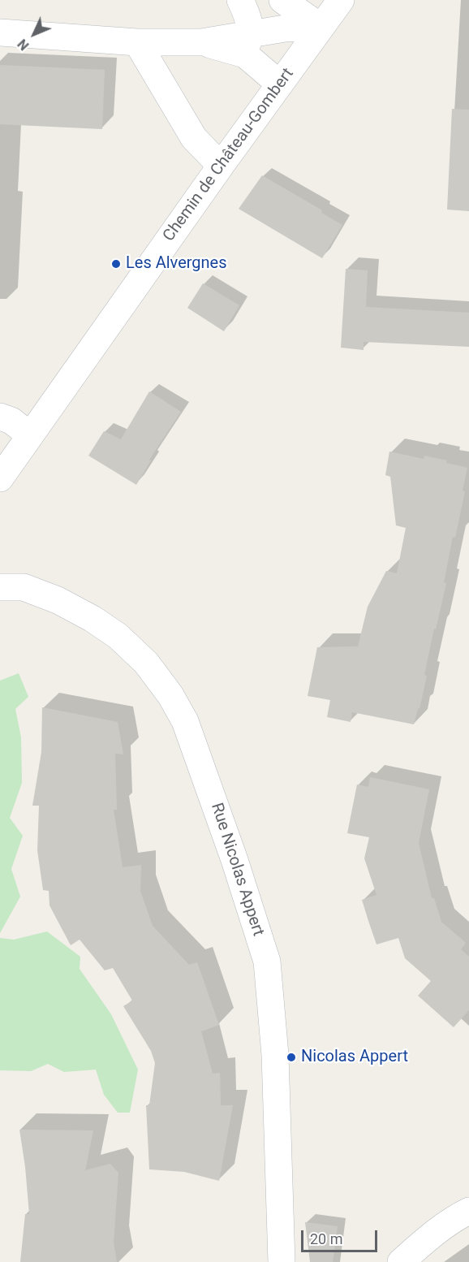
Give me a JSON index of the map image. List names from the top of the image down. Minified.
{"streets":{"street":["Chemin de Château-Gombert","Rue Nicolas Appert"]},"places":["Les Alvergnes","Nicolas Appert"],"scale_bar":"20 m","north":"bottom left"}
